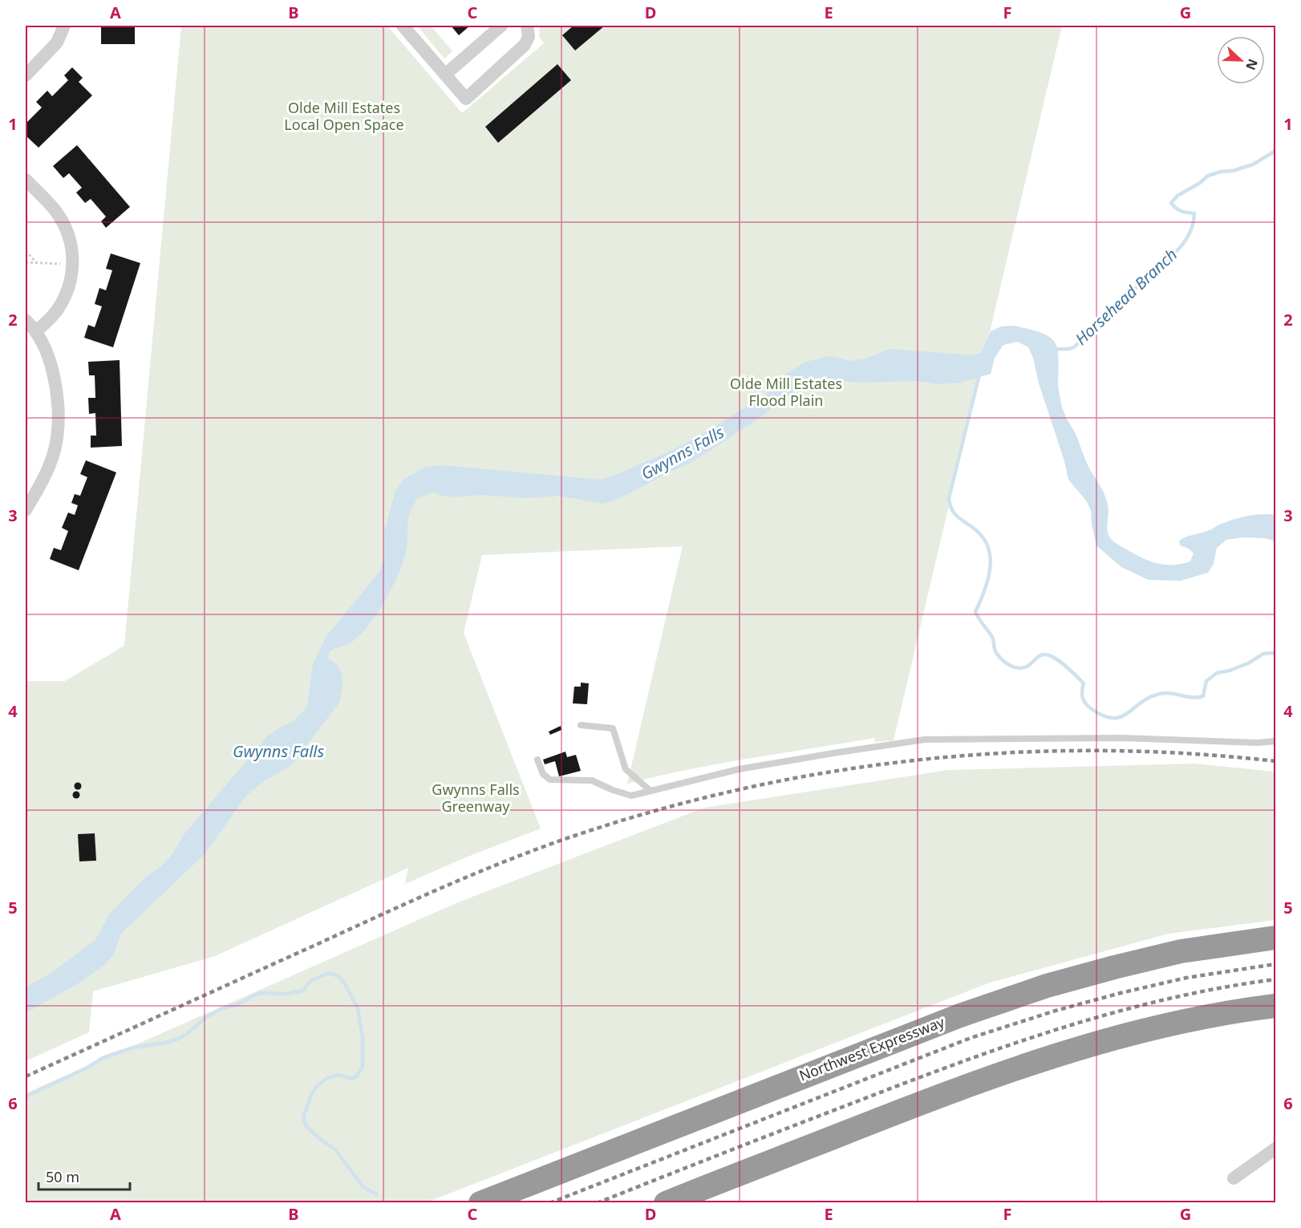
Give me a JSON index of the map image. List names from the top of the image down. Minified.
{"streets":{"highway":["Northwest Expressway"]},"water":["Horsehead Branch","Gwynns Falls"],"parks":["Olde Mill Estates Local Open Space","Olde Mill Estates Flood Plain","Gwynns Falls Greenway"],"scale_bar":"50 m","north":"right","grid":{"columns":["A","B","C","D","E","F","G"],"rows":["1","2","3","4","5","6"]}}
